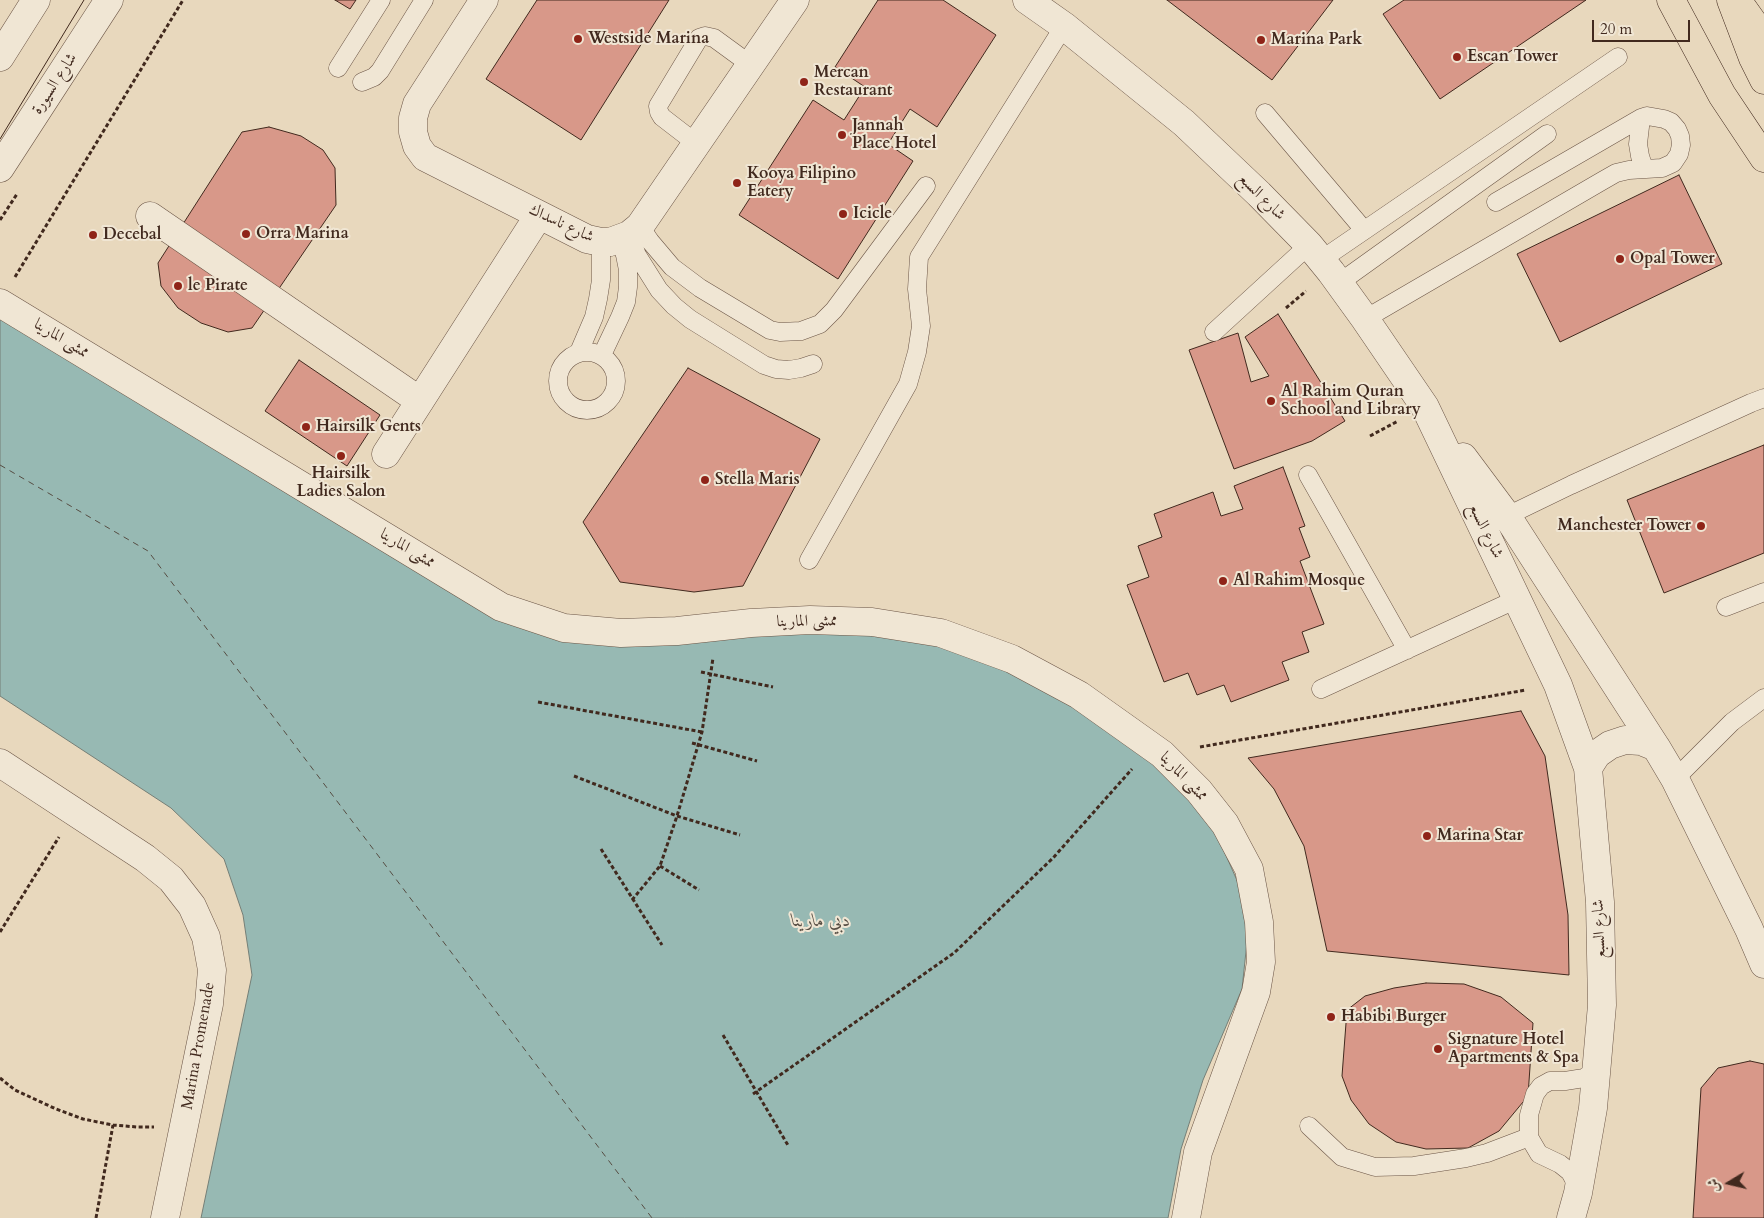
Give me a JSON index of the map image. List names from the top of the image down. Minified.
{"streets":{"street":["شارع السيورة","شارع السبع","شارع ناسداك","ممشى المارينا","Marina Promenade"]},"water":["دبي مارينا"],"places":["Westside Marina","Marina Park","Escan Tower","Mercan Restaurant","Jannah Place Hotel","Kooya Filipino Eatery","Icicle","Orra Marina","Decebal","Opal Tower","le Pirate","Al Rahim Quran School and Library","Hairsilk Gents","Hairsilk Ladies Salon","Stella Maris","Manchester Tower","Al Rahim Mosque","Marina Star","Habibi Burger","Signature Hotel Apartments & Spa"],"scale_bar":"20 m","north":"left"}
